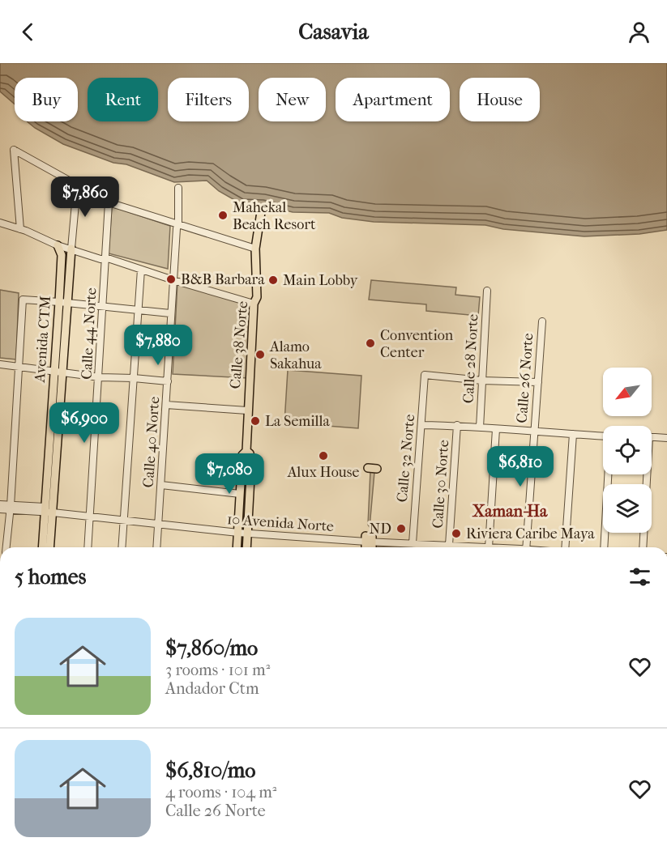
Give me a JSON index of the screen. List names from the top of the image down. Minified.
{"streets":{"main road":["Avenida CTM","Calle 38 Norte"],"street":["Calle 44 Norte","Calle 28 Norte","Calle 26 Norte","Calle 40 Norte","Calle 32 Norte","Calle 30 Norte","10 Avenida Norte"]},"crossings":[["Calle 44 Norte","10 Avenida Norte"],["Avenida CTM","10 Avenida Norte"],["Calle 38 Norte","10 Avenida Norte"],["Calle 28 Norte","Calle 32 Norte"],["Calle 40 Norte","10 Avenida Norte"],["Calle 32 Norte","10 Avenida Norte"],["Calle 30 Norte","10 Avenida Norte"]],"districts":["Xaman-Ha"],"places":["Mahekal Beach Resort","B&B Barbara","Main Lobby","Convention Center","Alamo Sakahua","La Semilla","Alux House","ND","Riviera Caribe Maya"],"north":"bottom left","page":{"header":"Casavia","chip":["Buy","Rent","Filters","New","Apartment","House"],"price":["$7,860","$7,880","$6,900","$6,810","$7,080"],"heading":"5 homes","list":[{"name":"$7,860/mo","note":"3 rooms · 101 m² · Andador Ctm"},{"name":"$6,810/mo","note":"4 rooms · 104 m² · Calle 26 Norte"}]}}
